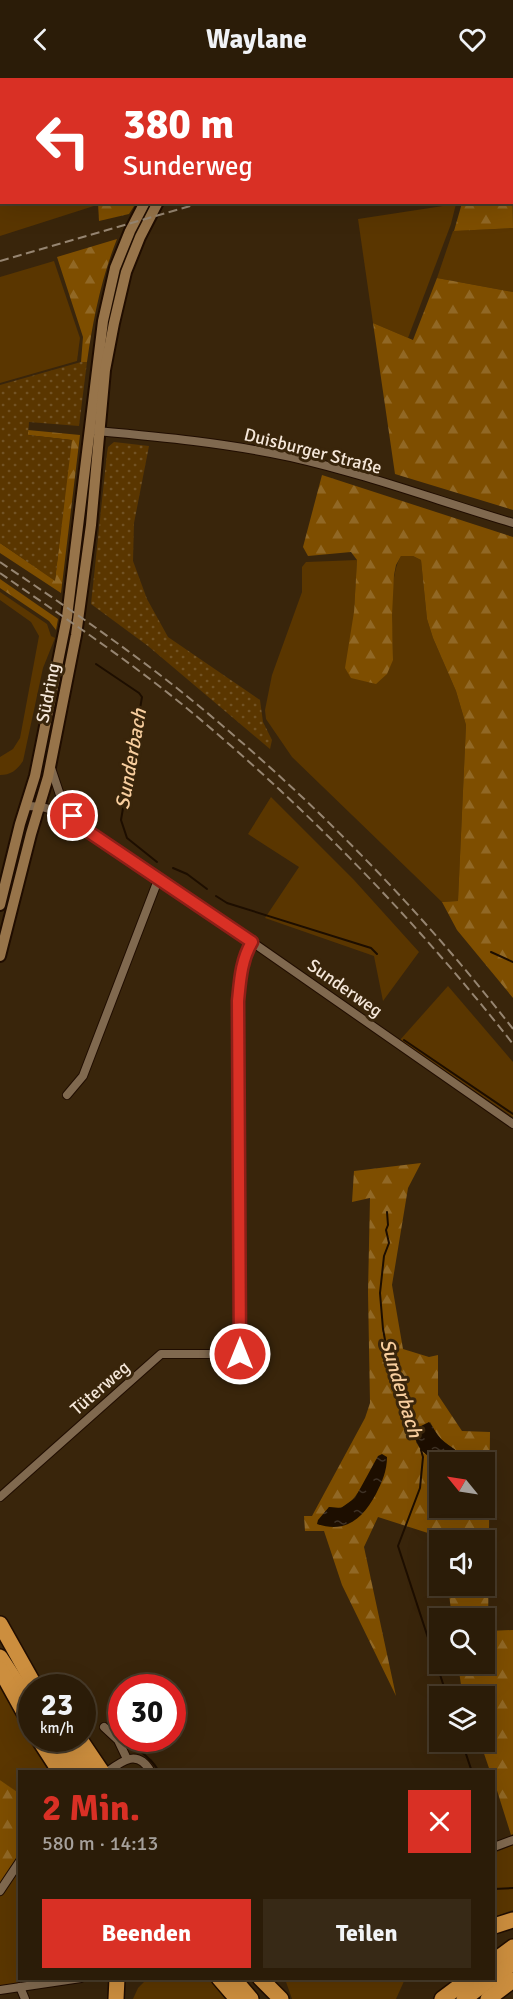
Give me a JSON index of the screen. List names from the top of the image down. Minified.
{"streets":{"main road":["Südring"],"street":["Duisburger Straße","Sunderweg","Tüterweg"]},"crossings":[["Duisburger Straße","Südring"],["Südring","Sunderweg"],["Sunderweg","Tüterweg"]],"water":["Sunderbach"],"north":"top left","page":{"header":"Waylane","turn":["380 m","Sunderweg"],"speed":"23 km/h","limit":"30","heading":["2 Min.","580 m · 14:13"],"buttons":["Beenden","Teilen"]}}
